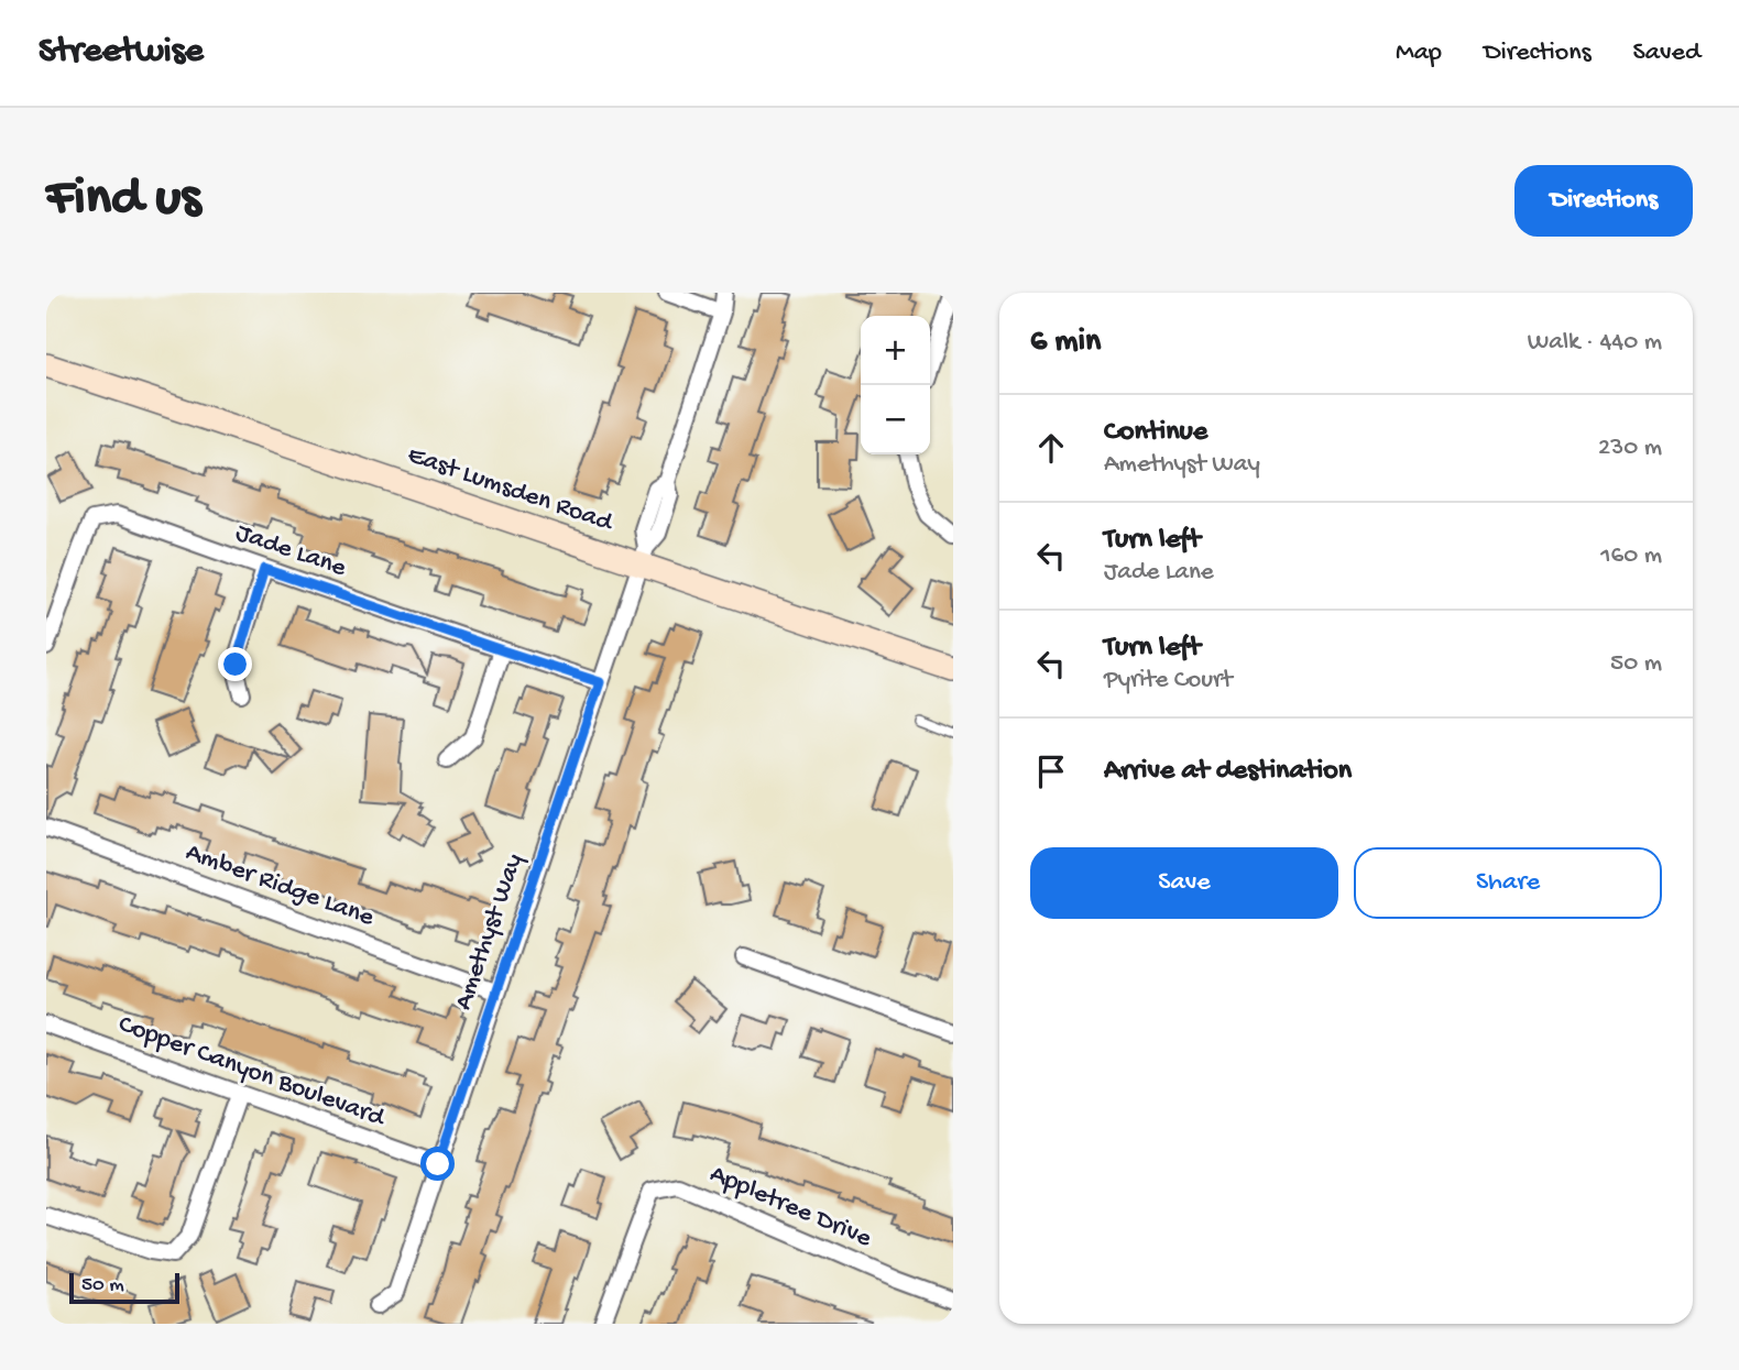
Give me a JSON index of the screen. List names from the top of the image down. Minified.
{"streets":{"street":["East Lumsden Road","Jade Lane","Amber Ridge Lane","Amethyst Way","Copper Canyon Boulevard","Appletree Drive"]},"crossings":[["East Lumsden Road","Amethyst Way"],["Jade Lane","Amethyst Way"],["Amber Ridge Lane","Amethyst Way"],["Amethyst Way","Copper Canyon Boulevard"]],"scale_bar":"50 m","page":{"header":"Streetwise","nav":["Map","Directions","Saved"],"buttons":["Directions",["Save","Share"]],"title":"Find us","heading":["6 min","Walk · 440 m"],"map_buttons":["+","−"],"list":[["Continue","Amethyst Way","230 m"],["Turn left","Jade Lane","160 m"],["Turn left","Pyrite Court","50 m"],"Arrive at destination"],"scale":"50 m"}}
